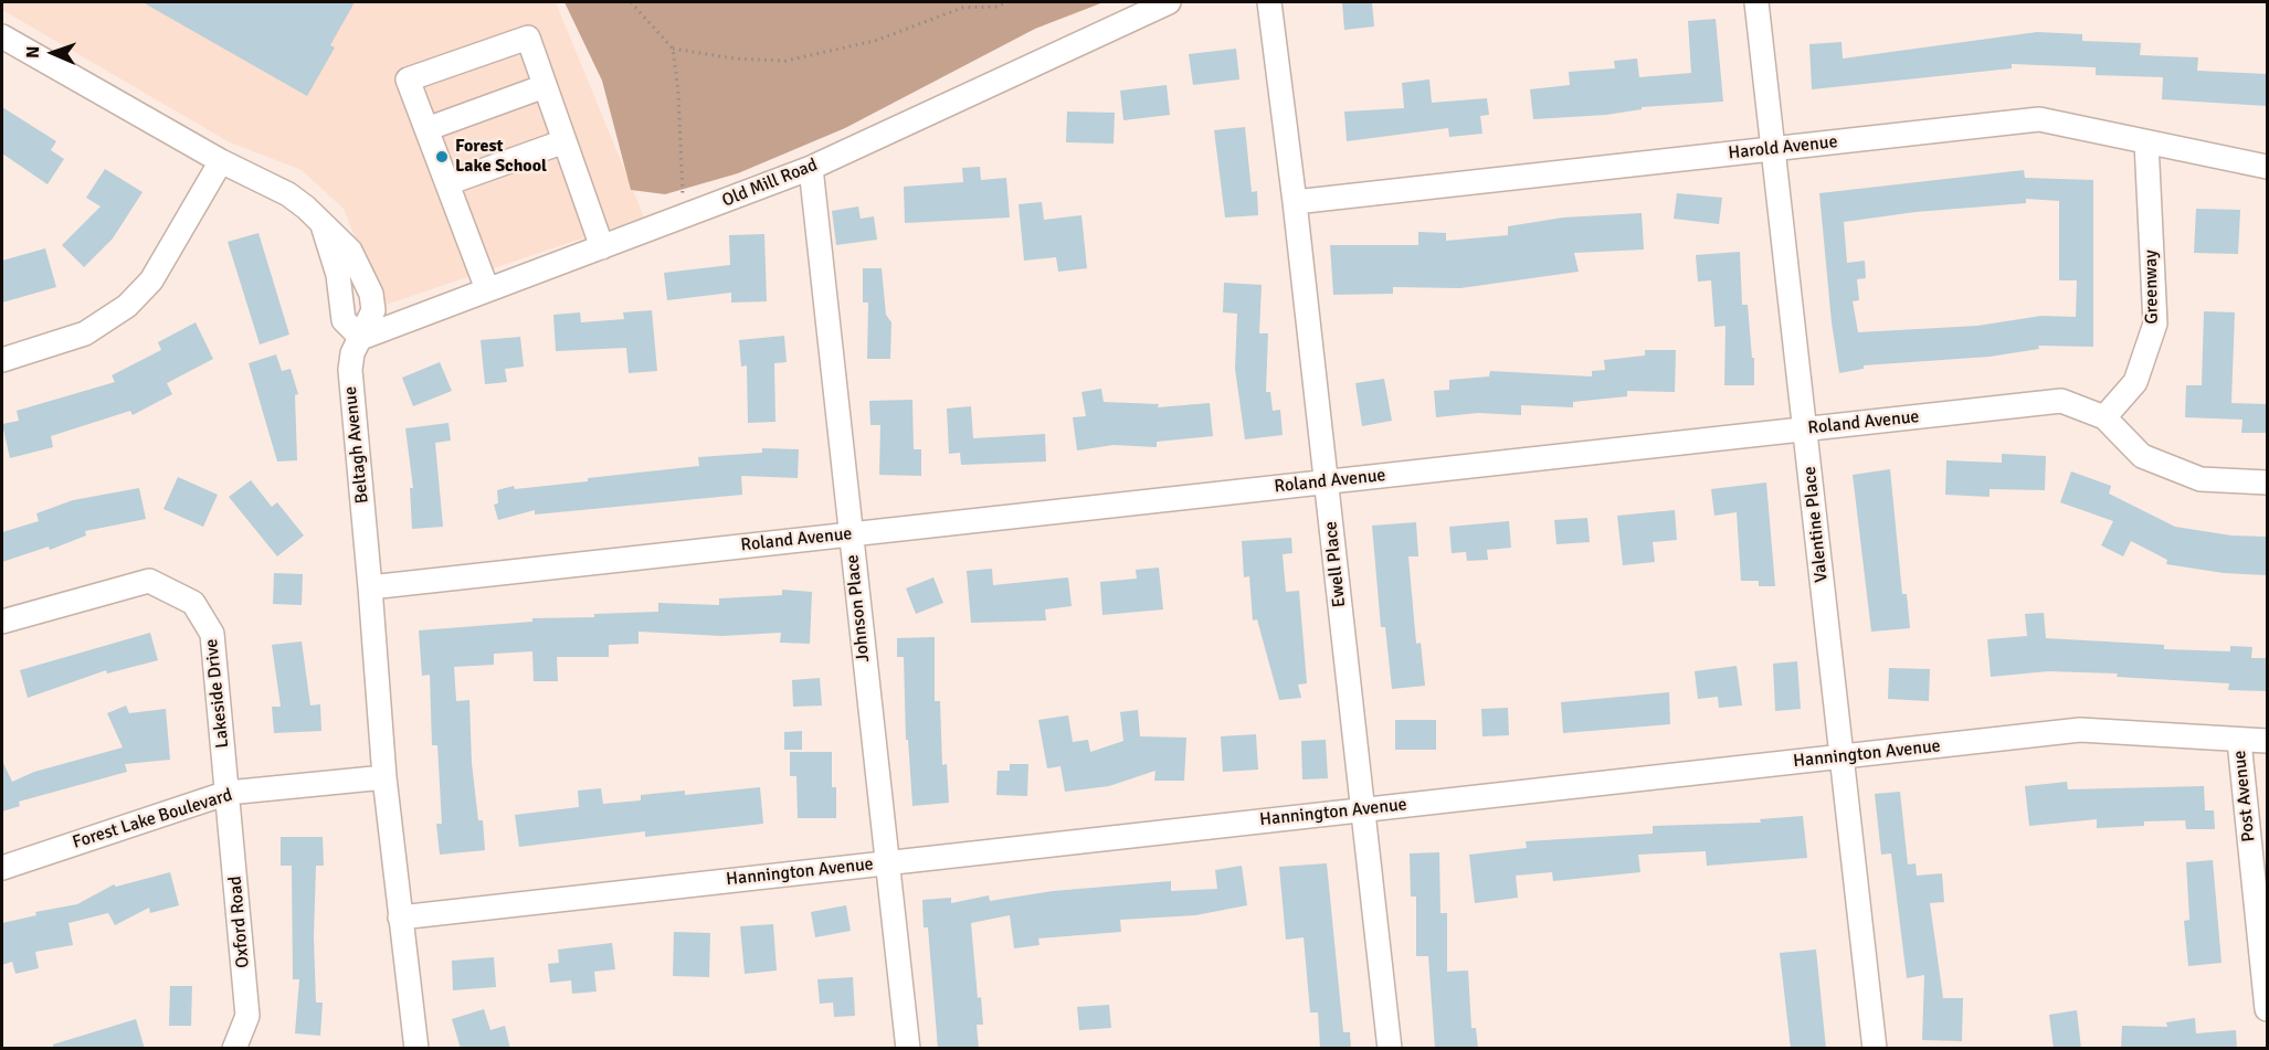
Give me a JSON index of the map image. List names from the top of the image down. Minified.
{"streets":{"street":["Harold Avenue","Old Mill Road","Greenway","Roland Avenue","Beltagh Avenue","Valentine Place","Ewell Place","Johnson Place","Lakeside Drive","Hannington Avenue","Post Avenue","Forest Lake Boulevard","Oxford Road"]},"crossings":[["Harold Avenue","Greenway"],["Harold Avenue","Valentine Place"],["Harold Avenue","Ewell Place"],["Old Mill Road","Beltagh Avenue"],["Old Mill Road","Johnson Place"],["Greenway","Roland Avenue"],["Roland Avenue","Beltagh Avenue"],["Roland Avenue","Valentine Place"],["Roland Avenue","Ewell Place"],["Roland Avenue","Johnson Place"],["Beltagh Avenue","Hannington Avenue"],["Beltagh Avenue","Forest Lake Boulevard"],["Valentine Place","Hannington Avenue"],["Ewell Place","Hannington Avenue"],["Johnson Place","Hannington Avenue"],["Lakeside Drive","Forest Lake Boulevard"],["Lakeside Drive","Oxford Road"],["Hannington Avenue","Post Avenue"],["Forest Lake Boulevard","Oxford Road"]],"places":["Forest Lake School"],"north":"left"}
